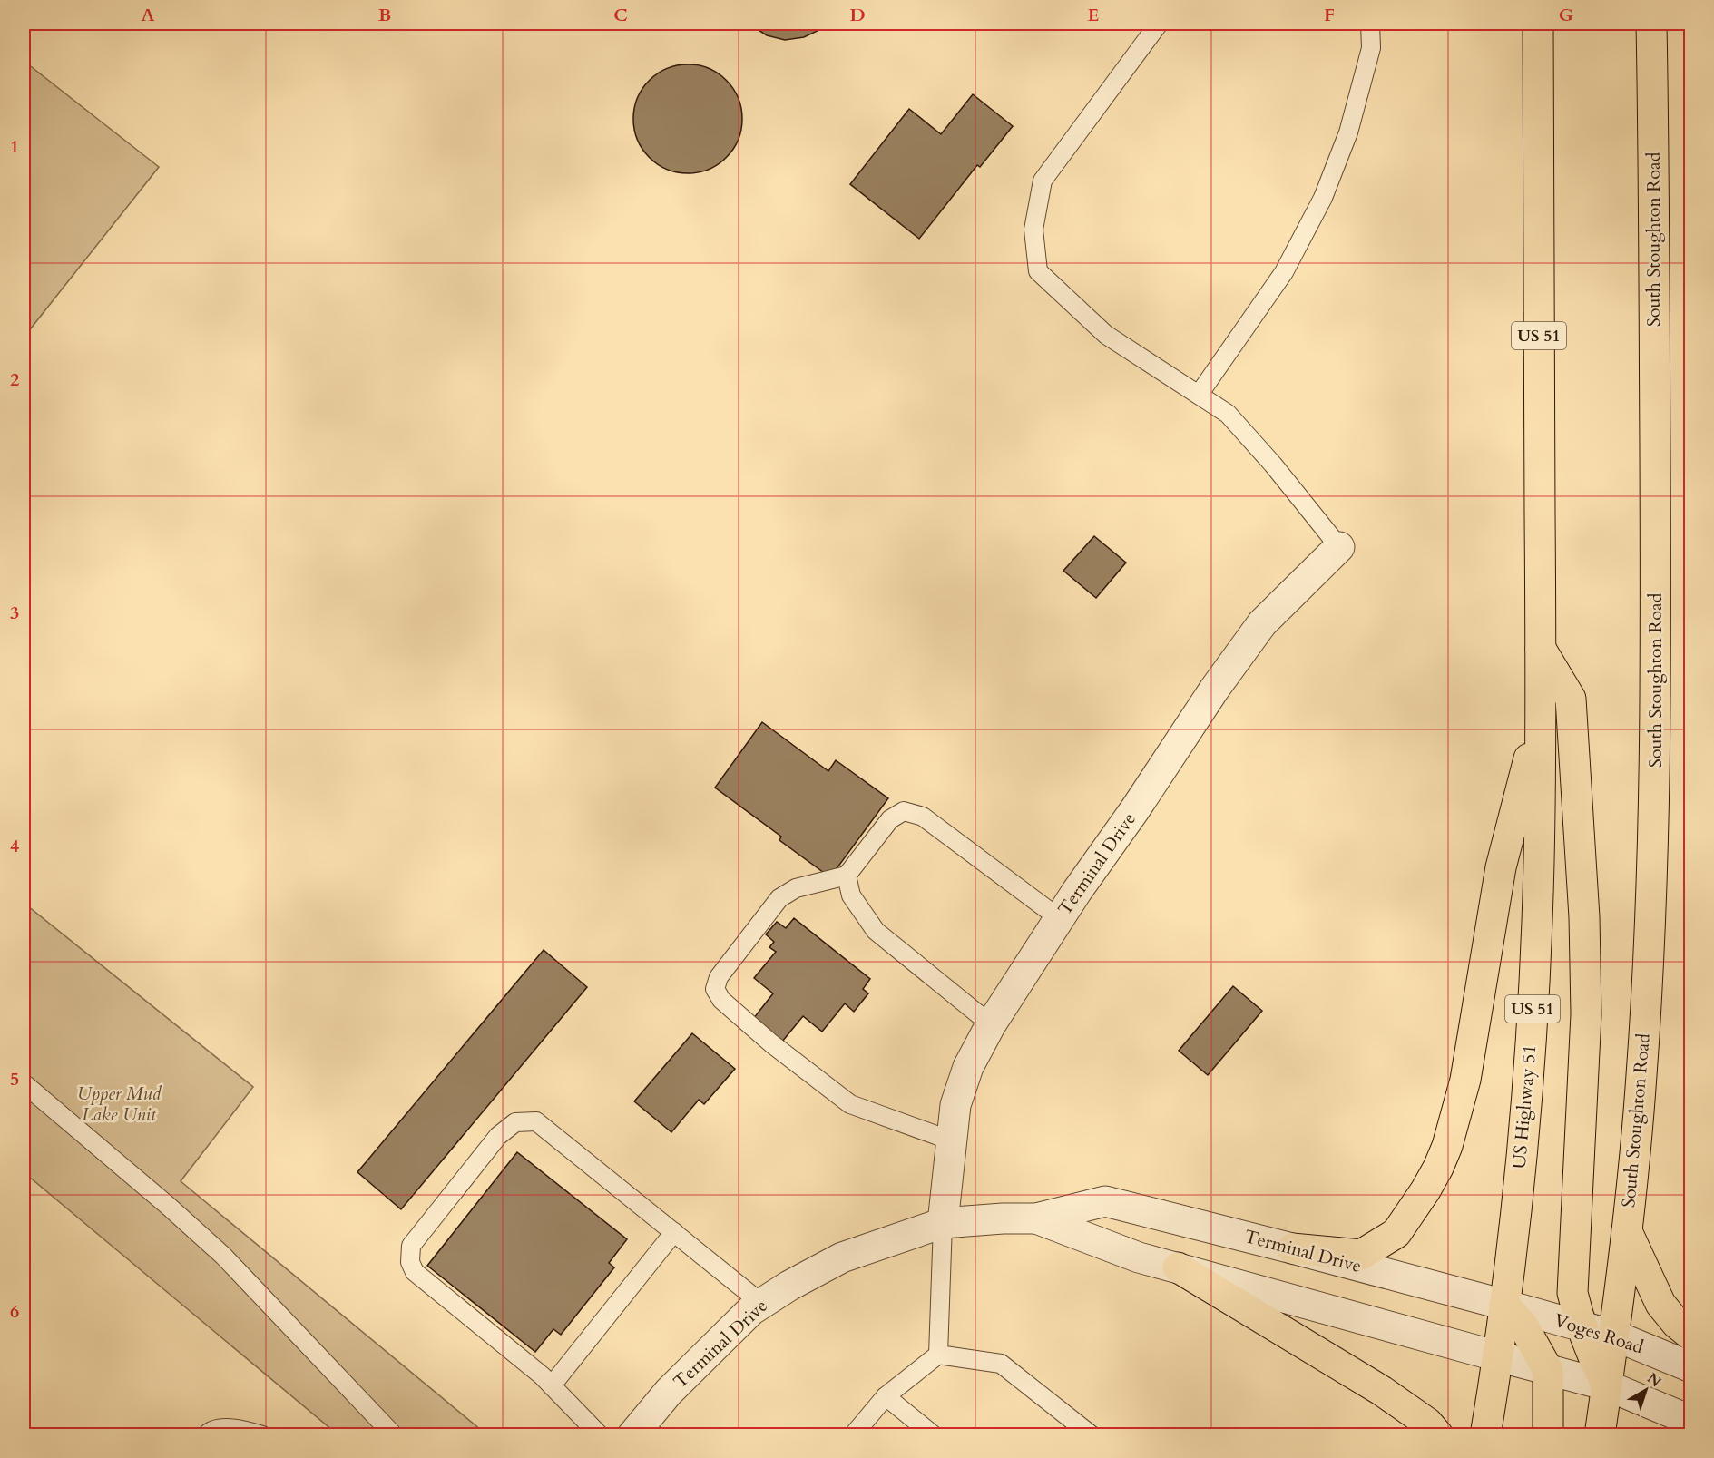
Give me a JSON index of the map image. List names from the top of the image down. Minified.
{"streets":{"main road":["South Stoughton Road","US 51","US Highway 51"],"street":["Terminal Drive","Voges Road"]},"crossings":[["South Stoughton Road","Voges Road"],["US 51","US Highway 51"],["Terminal Drive","US Highway 51"],["Terminal Drive","Voges Road"],["US Highway 51","Voges Road"]],"parks":["Upper Mud Lake Unit"],"north":"top right","grid":{"columns":["A","B","C","D","E","F","G"],"rows":["1","2","3","4","5","6"]}}
